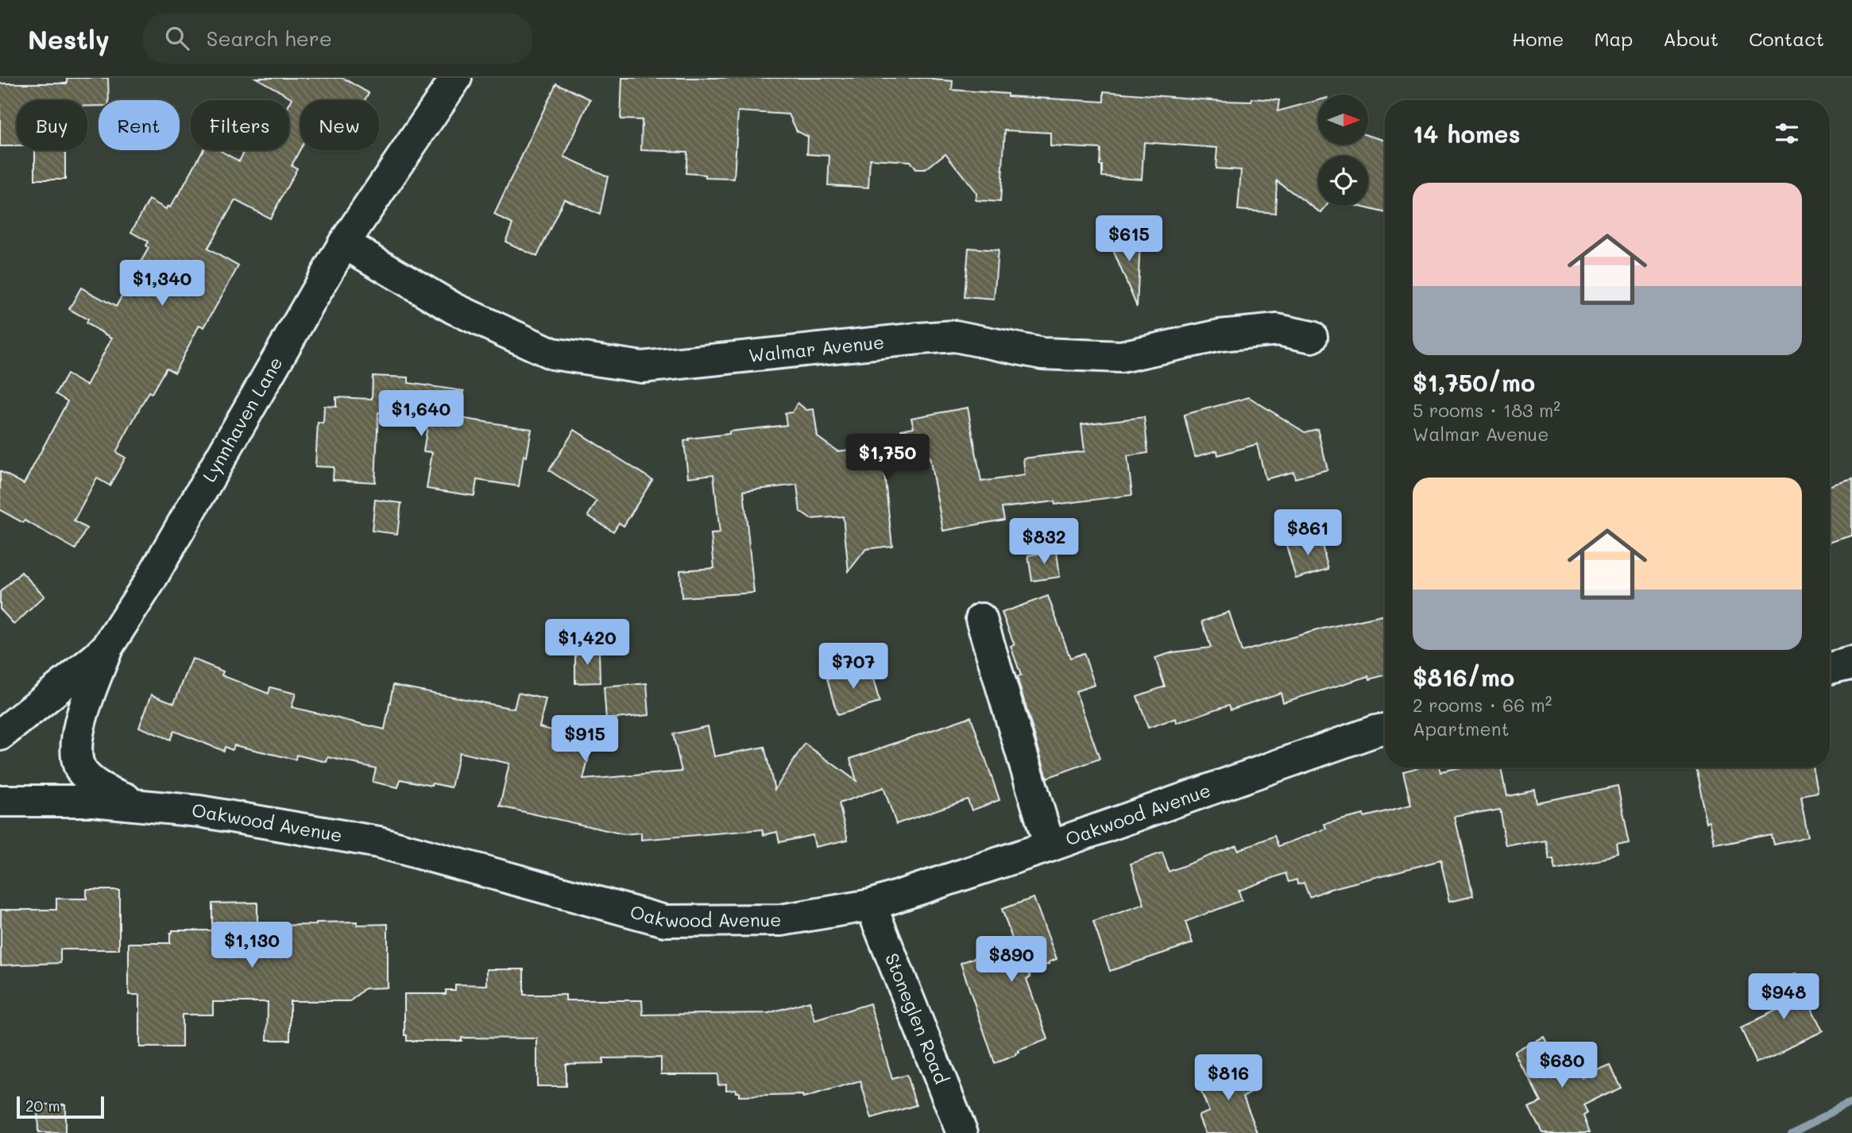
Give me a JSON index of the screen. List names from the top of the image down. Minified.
{"streets":{"street":["Walmar Avenue","Lynnhaven Lane","Oakwood Avenue","Stoneglen Road"]},"crossings":[["Walmar Avenue","Lynnhaven Lane"],["Oakwood Avenue","Stoneglen Road"]],"scale_bar":"20 m","north":"right","page":{"header":"Nestly","search":"Search here","nav":["Home","Map","About","Contact"],"chip":["Buy","Rent","Filters","New"],"heading":"14 homes","list":[{"name":"$1,750/mo","note":"5 rooms · 183 m² · Walmar Avenue"},{"name":"$816/mo","note":"2 rooms · 66 m² · Apartment"}],"price":["$615","$1,340","$1,640","$1,750","$861","$832","$1,420","$707","$915","$1,130","$890","$948","$680","$816"],"scale":"20 m"}}
